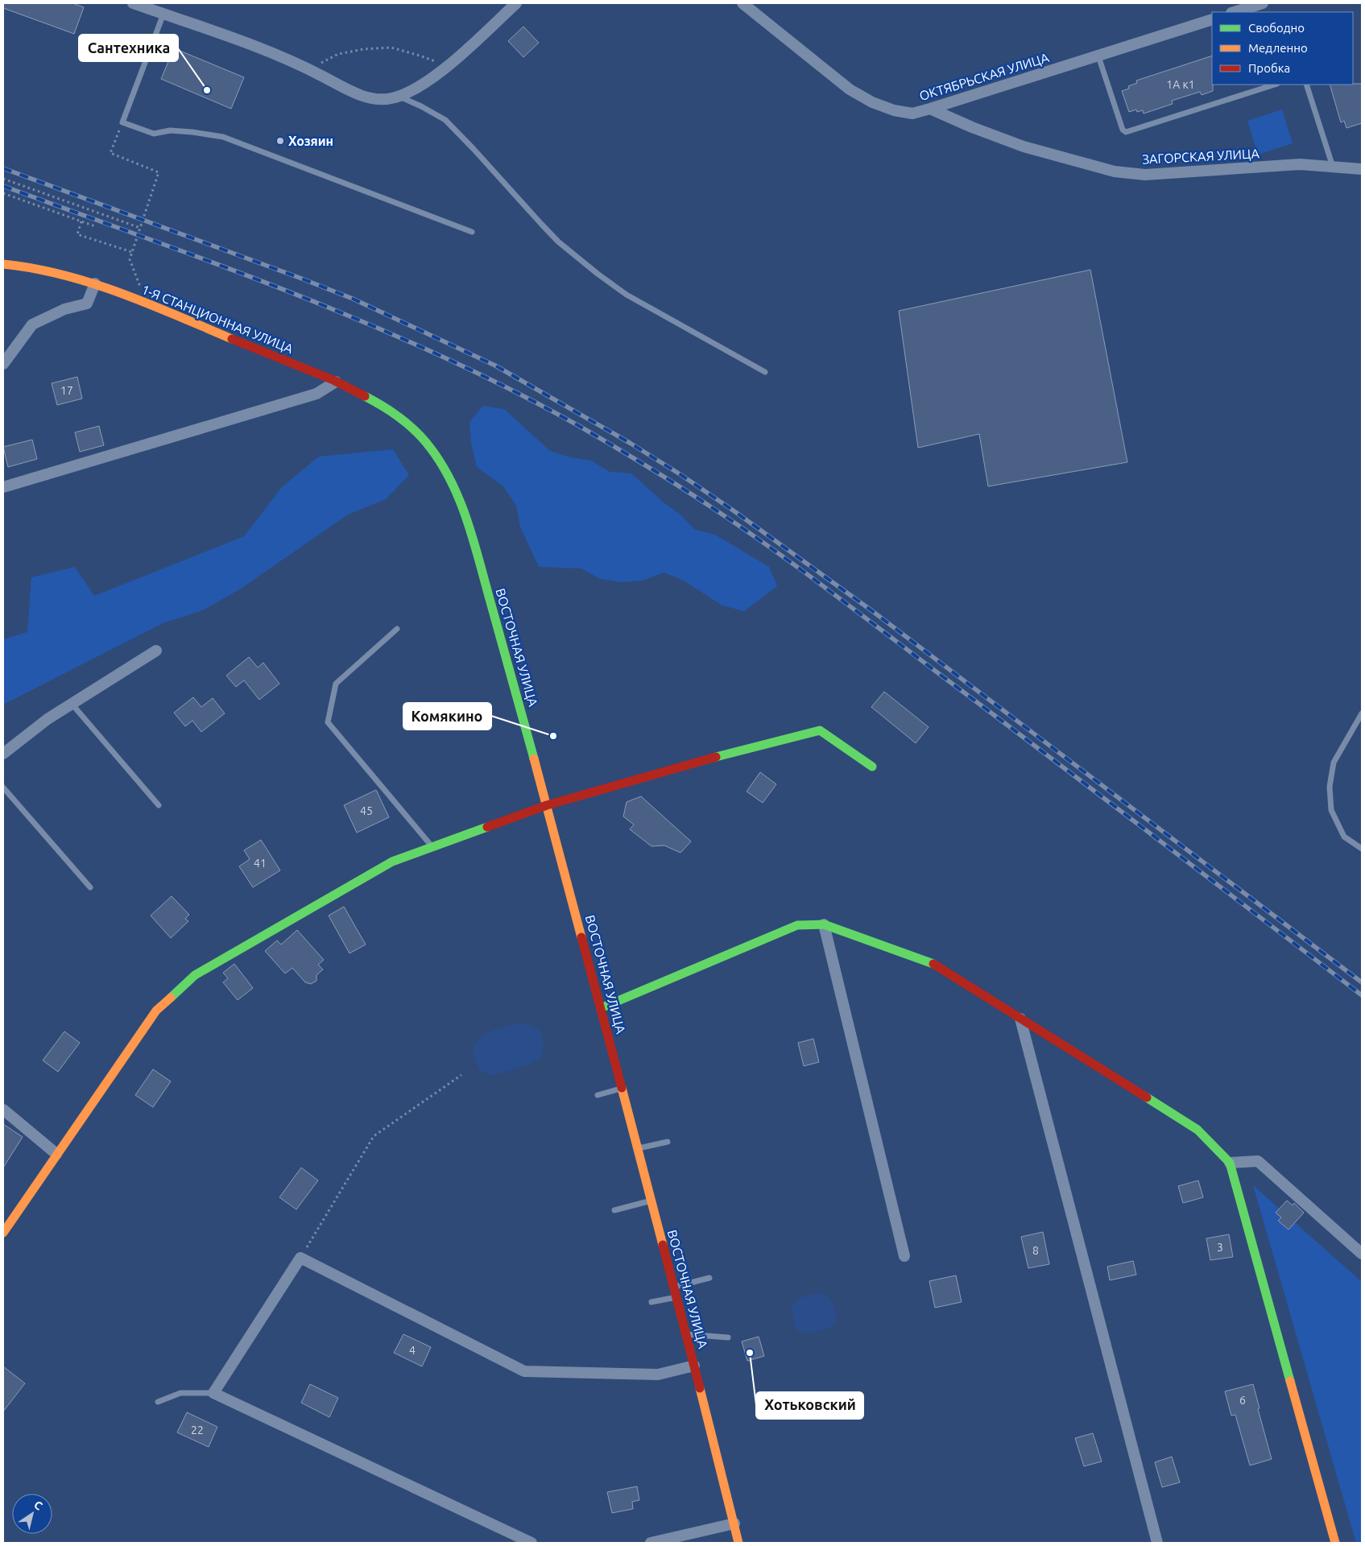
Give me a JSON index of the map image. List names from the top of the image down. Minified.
{"streets":{"street":["ОКТЯБРЬСКАЯ УЛИЦА","ЗАГОРСКАЯ УЛИЦА","1-Я СТАНЦИОННАЯ УЛИЦА","ВОСТОЧНАЯ УЛИЦА"]},"crossings":[["ОКТЯБРЬСКАЯ УЛИЦА","ЗАГОРСКАЯ УЛИЦА"],["1-Я СТАНЦИОННАЯ УЛИЦА","ВОСТОЧНАЯ УЛИЦА"]],"places":["Сантехника","Хозяин","Комякино","Хотьковский"],"house_numbers":["1А к1","17","45","41","3","8","4","6","22"],"legend":["Свободно","Медленно","Пробка"],"north":"top right"}
